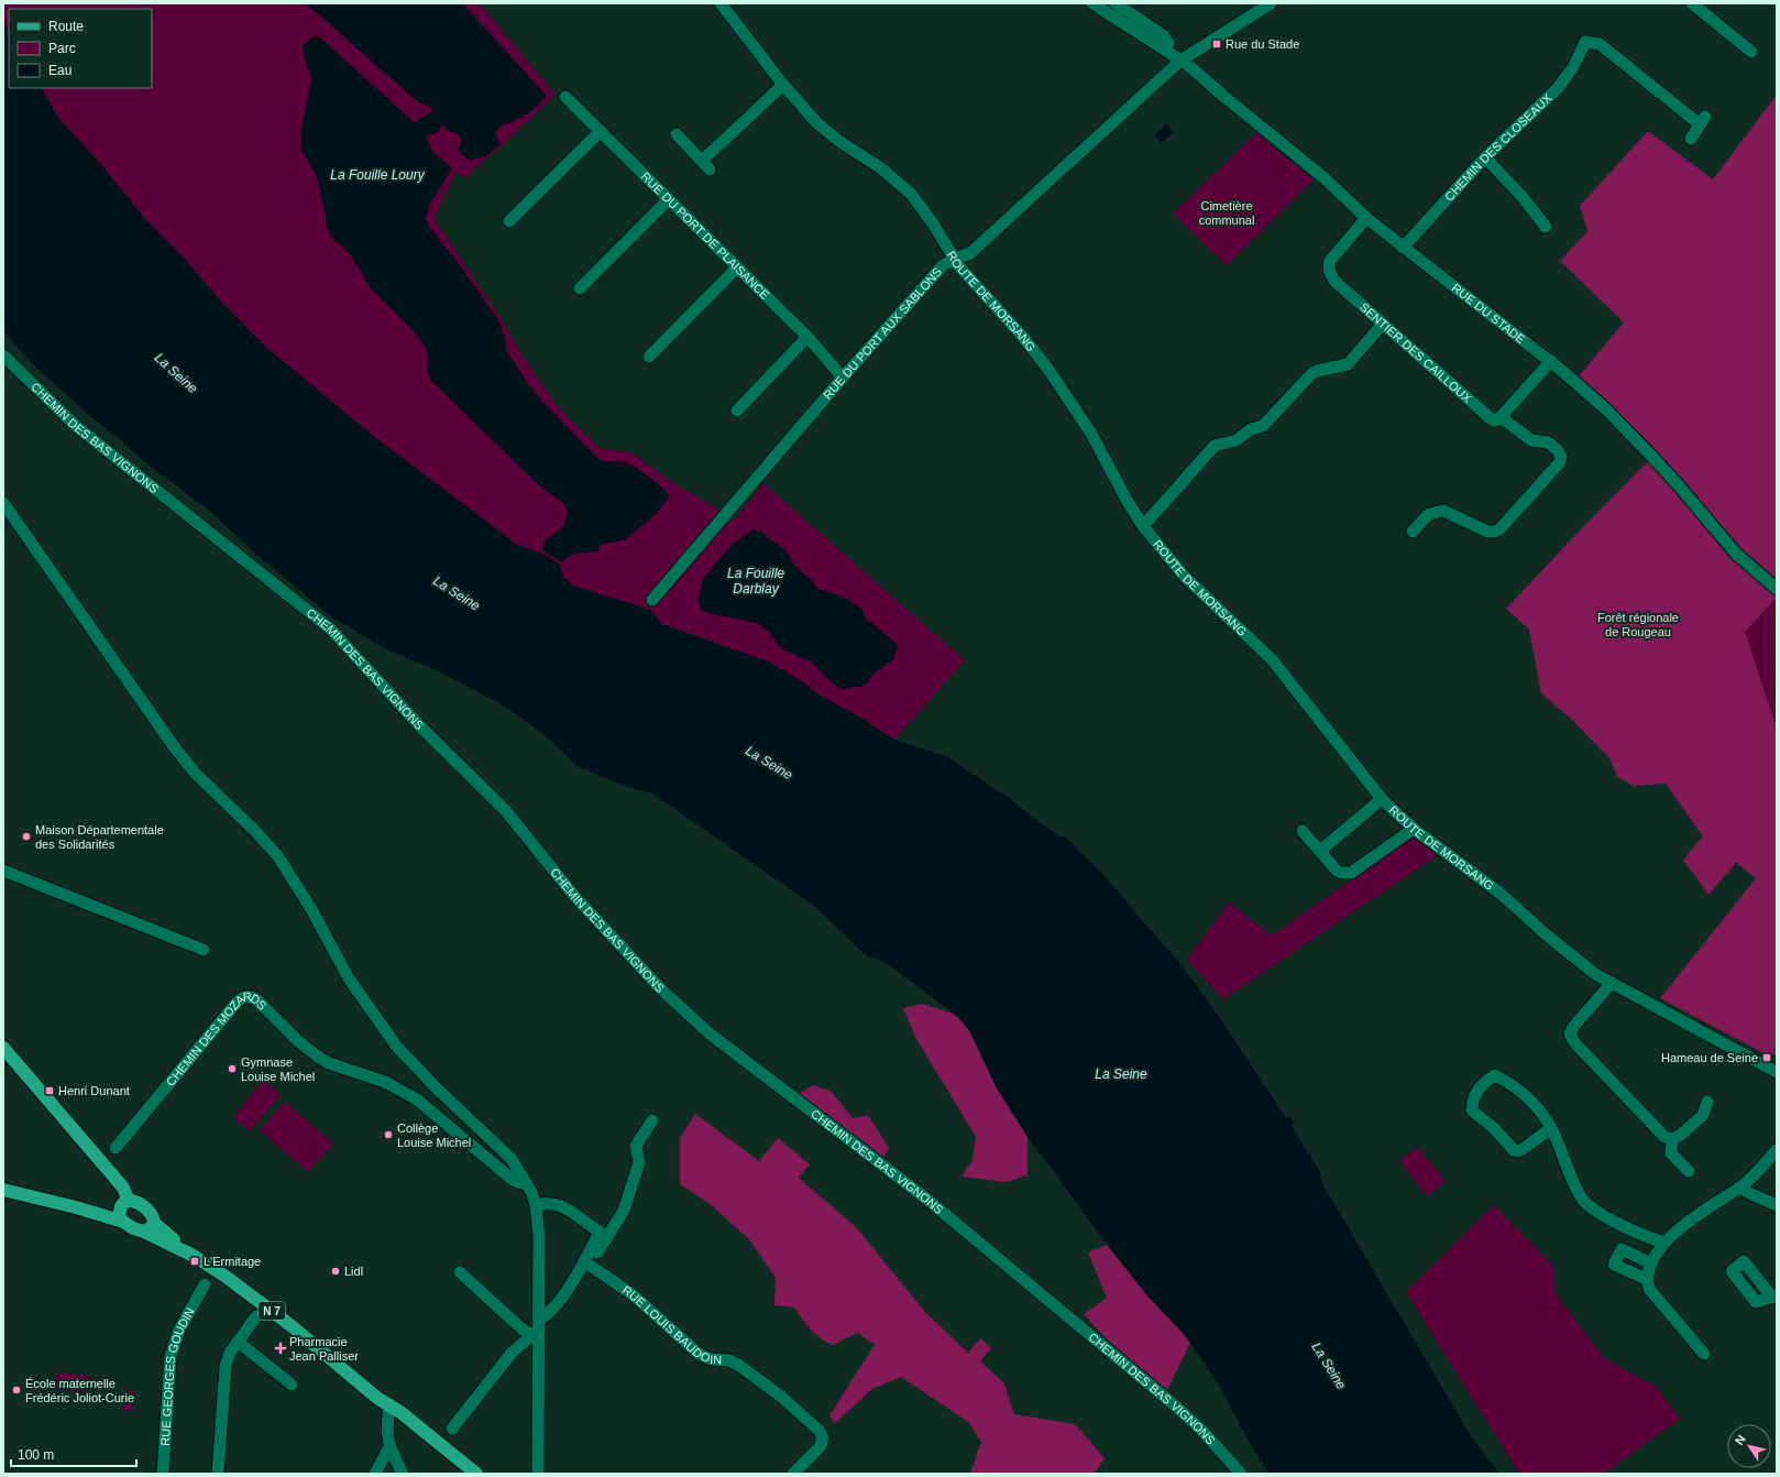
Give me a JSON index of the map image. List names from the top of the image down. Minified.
{"streets":{"main road":["N 7"],"street":["CHEMIN DES CLOSEAUX","RUE DU PORT DE PLAISANCE","ROUTE DE MORSANG","RUE DU STADE","RUE DU PORT AUX SABLONS","SENTIER DES CAILLOUX","CHEMIN DES BAS VIGNONS","CHEMIN DES MOZARDS","RUE LOUIS BAUDOIN","RUE GEORGES GOUDIN"]},"crossings":[["CHEMIN DES CLOSEAUX","RUE DU STADE"],["RUE DU PORT DE PLAISANCE","RUE DU PORT AUX SABLONS"],["ROUTE DE MORSANG","RUE DU PORT AUX SABLONS"],["RUE DU STADE","RUE DU PORT AUX SABLONS"],["RUE DU STADE","SENTIER DES CAILLOUX"]],"water":["La Fouille Loury","La Seine","La Fouille Darblay"],"parks":["Cimetière communal","Forêt régionale de Rougeau"],"places":{"transit":["Rue du Stade","Hameau de Seine","Henri Dunant","L'Ermitage"],"other":["Maison Départementale des Solidarités","Gymnase Louise Michel","Collège Louise Michel","Lidl","École maternelle Frédéric Joliot-Curie"],"health":["Pharmacie Jean Palliser"]},"legend":["Route","Parc","Eau"],"scale_bar":"100 m","north":"top left"}
